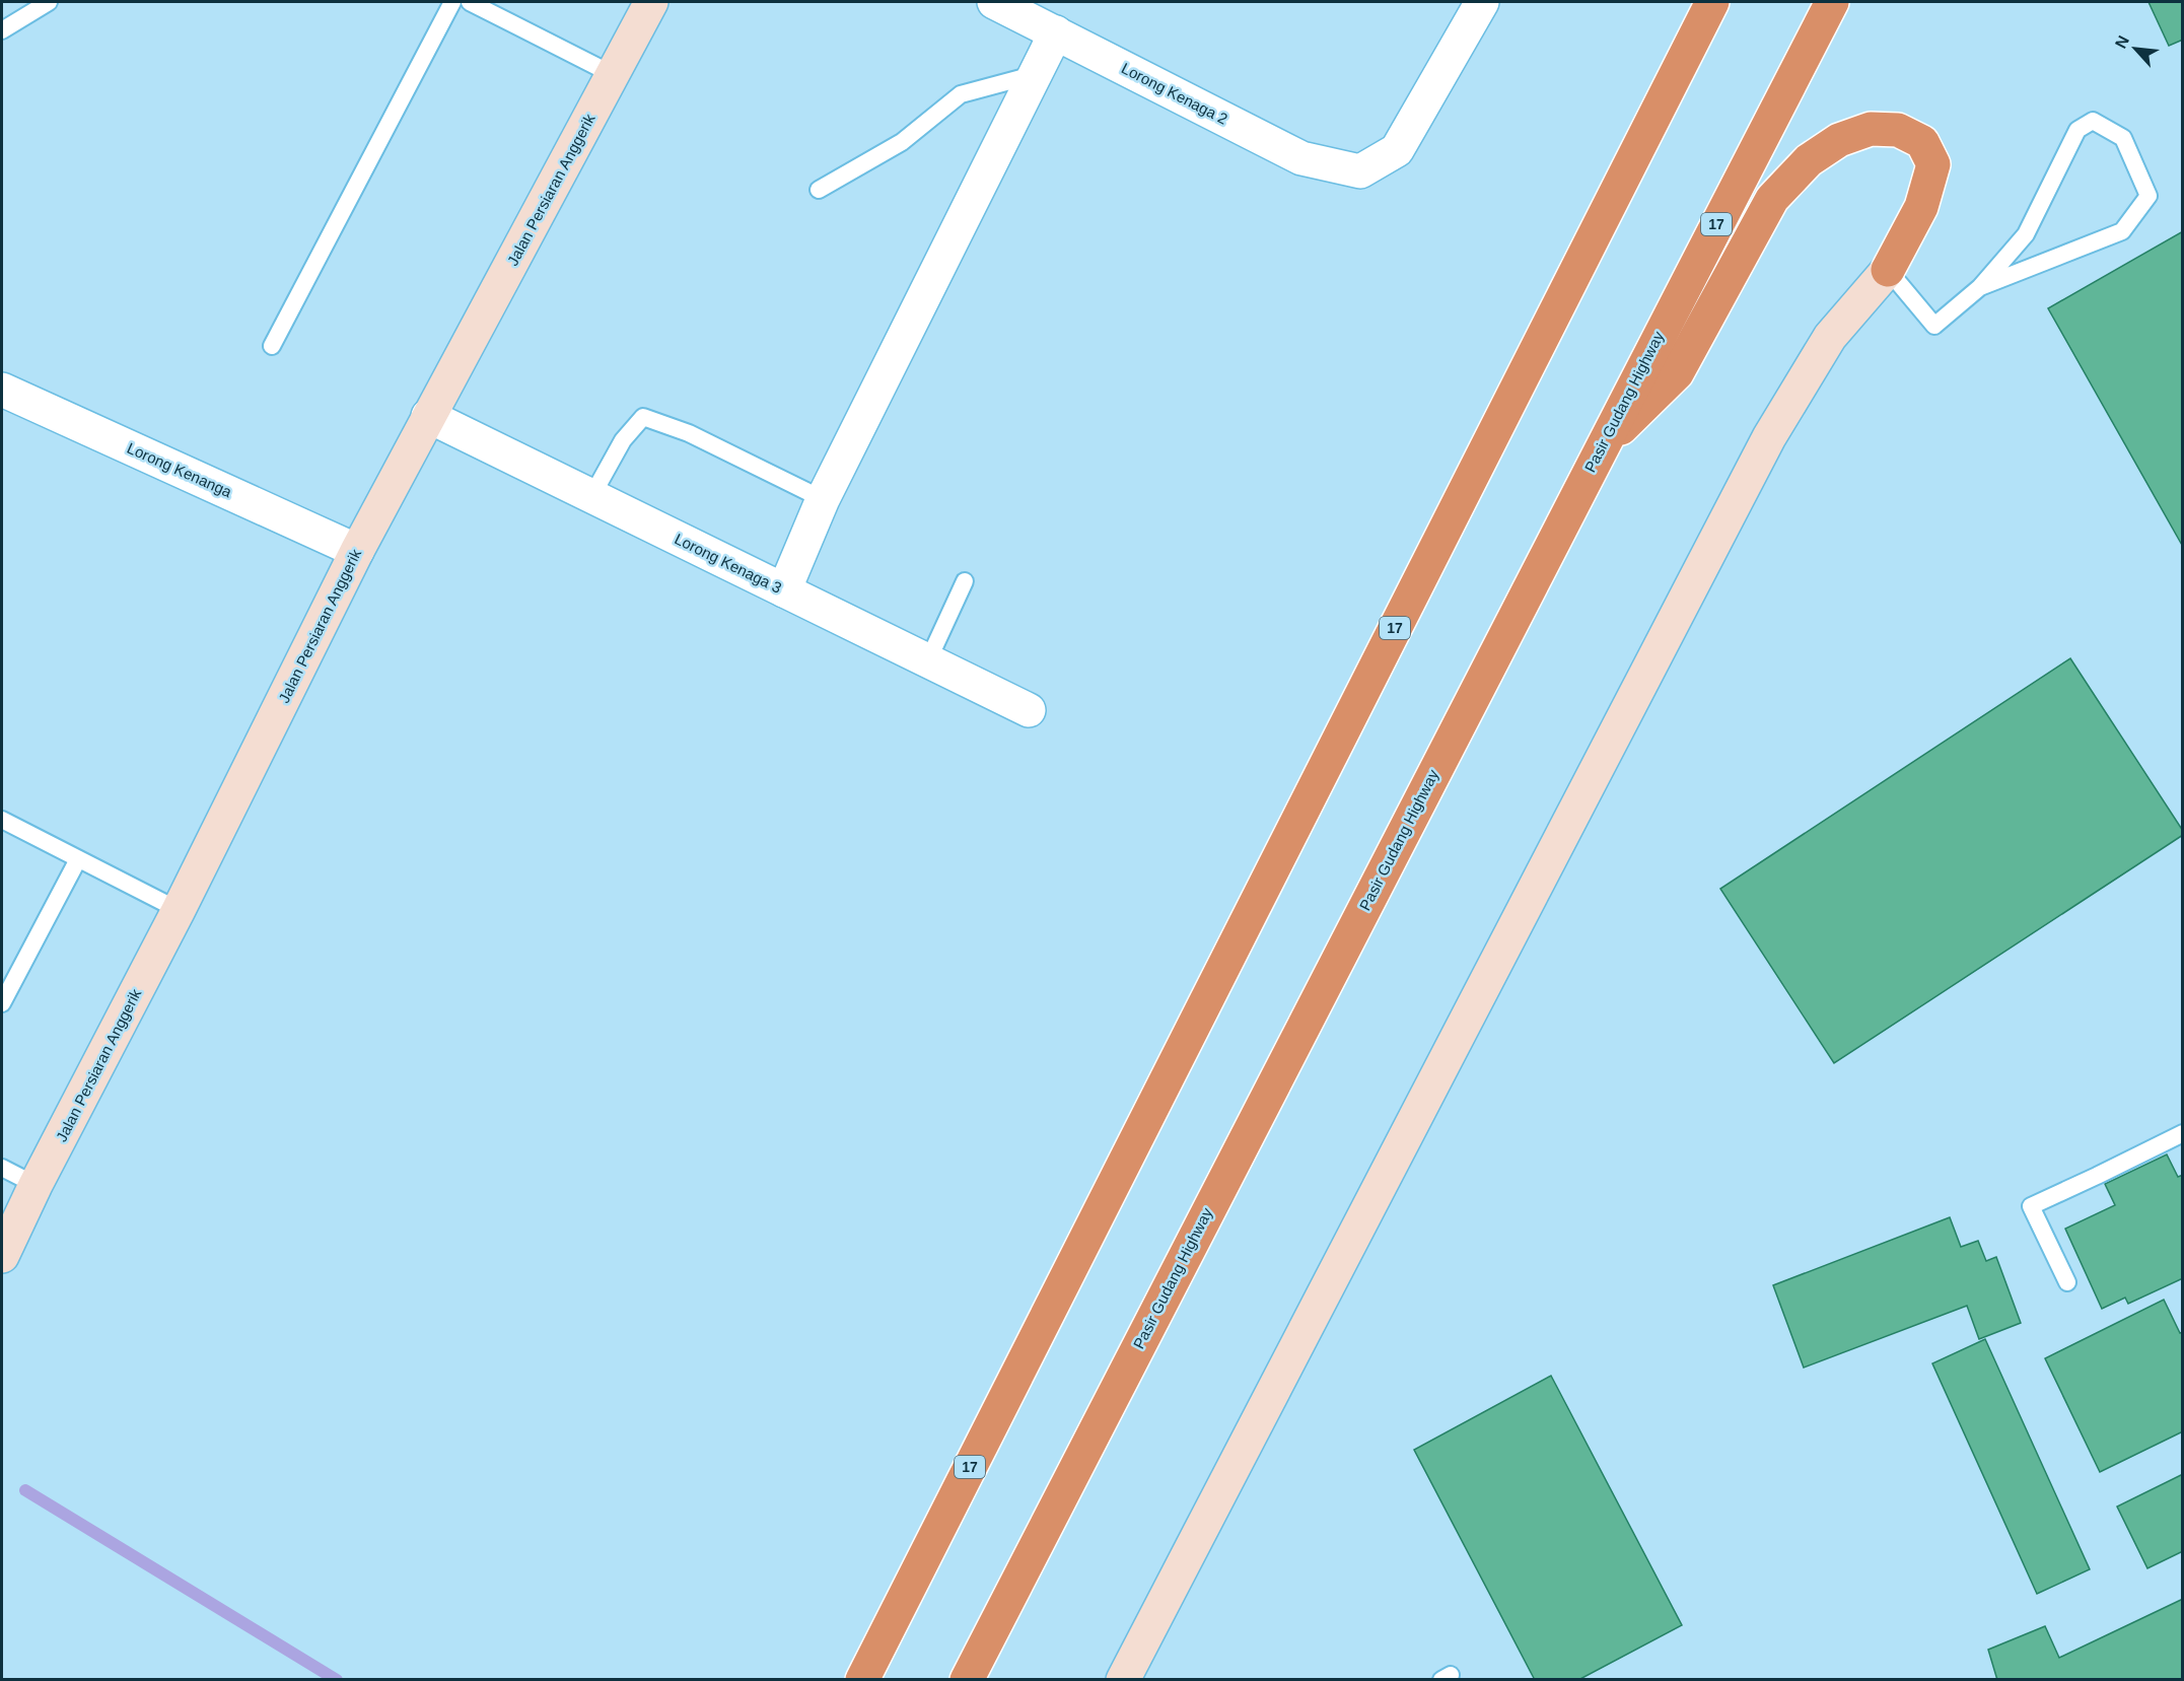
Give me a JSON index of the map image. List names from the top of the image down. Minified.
{"streets":{"highway":["17","Pasir Gudang Highway"],"street":["Lorong Kenaga 2","Jalan Persiaran Anggerik","Lorong Kenanga","Lorong Kenaga 3"]},"crossings":[["Jalan Persiaran Anggerik","Lorong Kenanga"],["Jalan Persiaran Anggerik","Lorong Kenaga 3"]],"north":"top left"}
